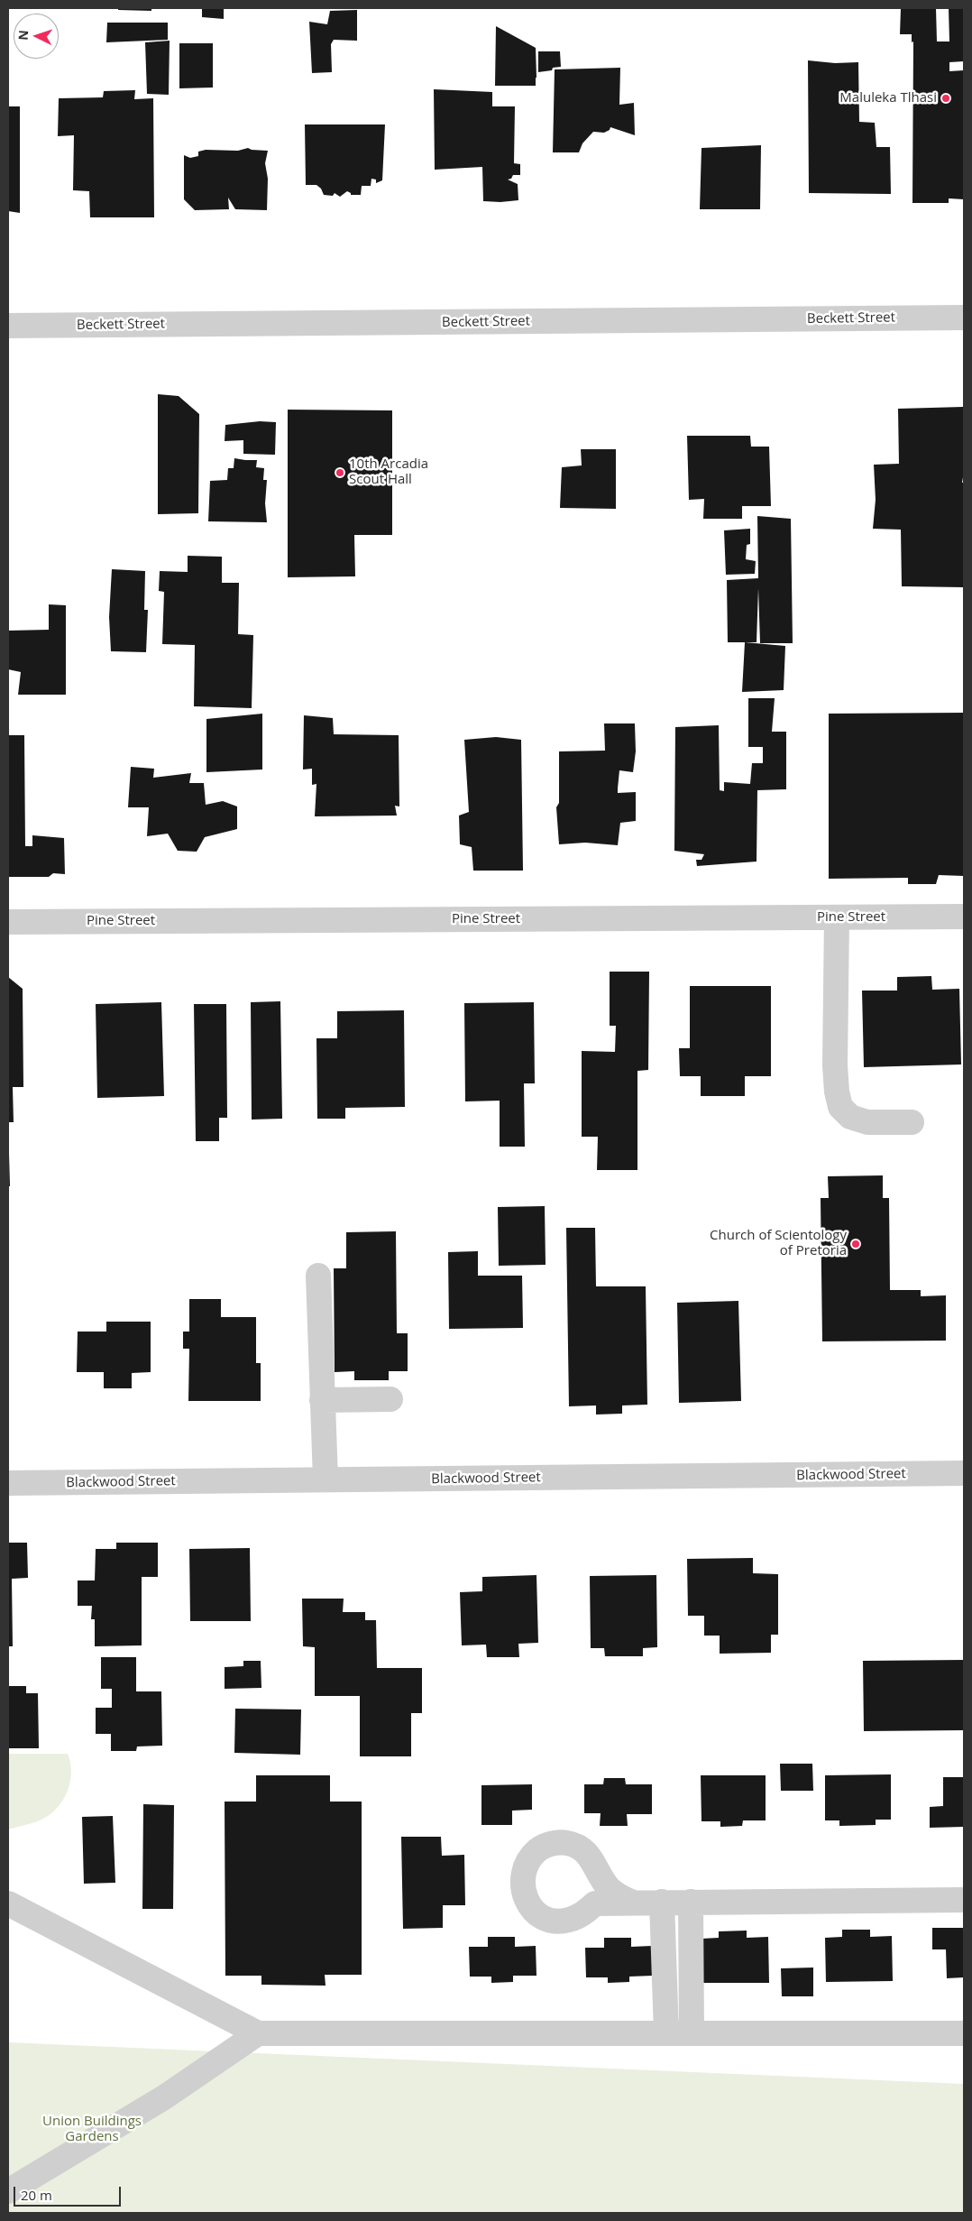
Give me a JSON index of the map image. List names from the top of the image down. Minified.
{"streets":{"street":["Beckett Street","Pine Street","Blackwood Street"]},"parks":["Union Buildings Gardens"],"places":["Maluleka Tlhasi","10th Arcadia Scout Hall","Church of Scientology of Pretoria"],"scale_bar":"20 m","north":"left"}
